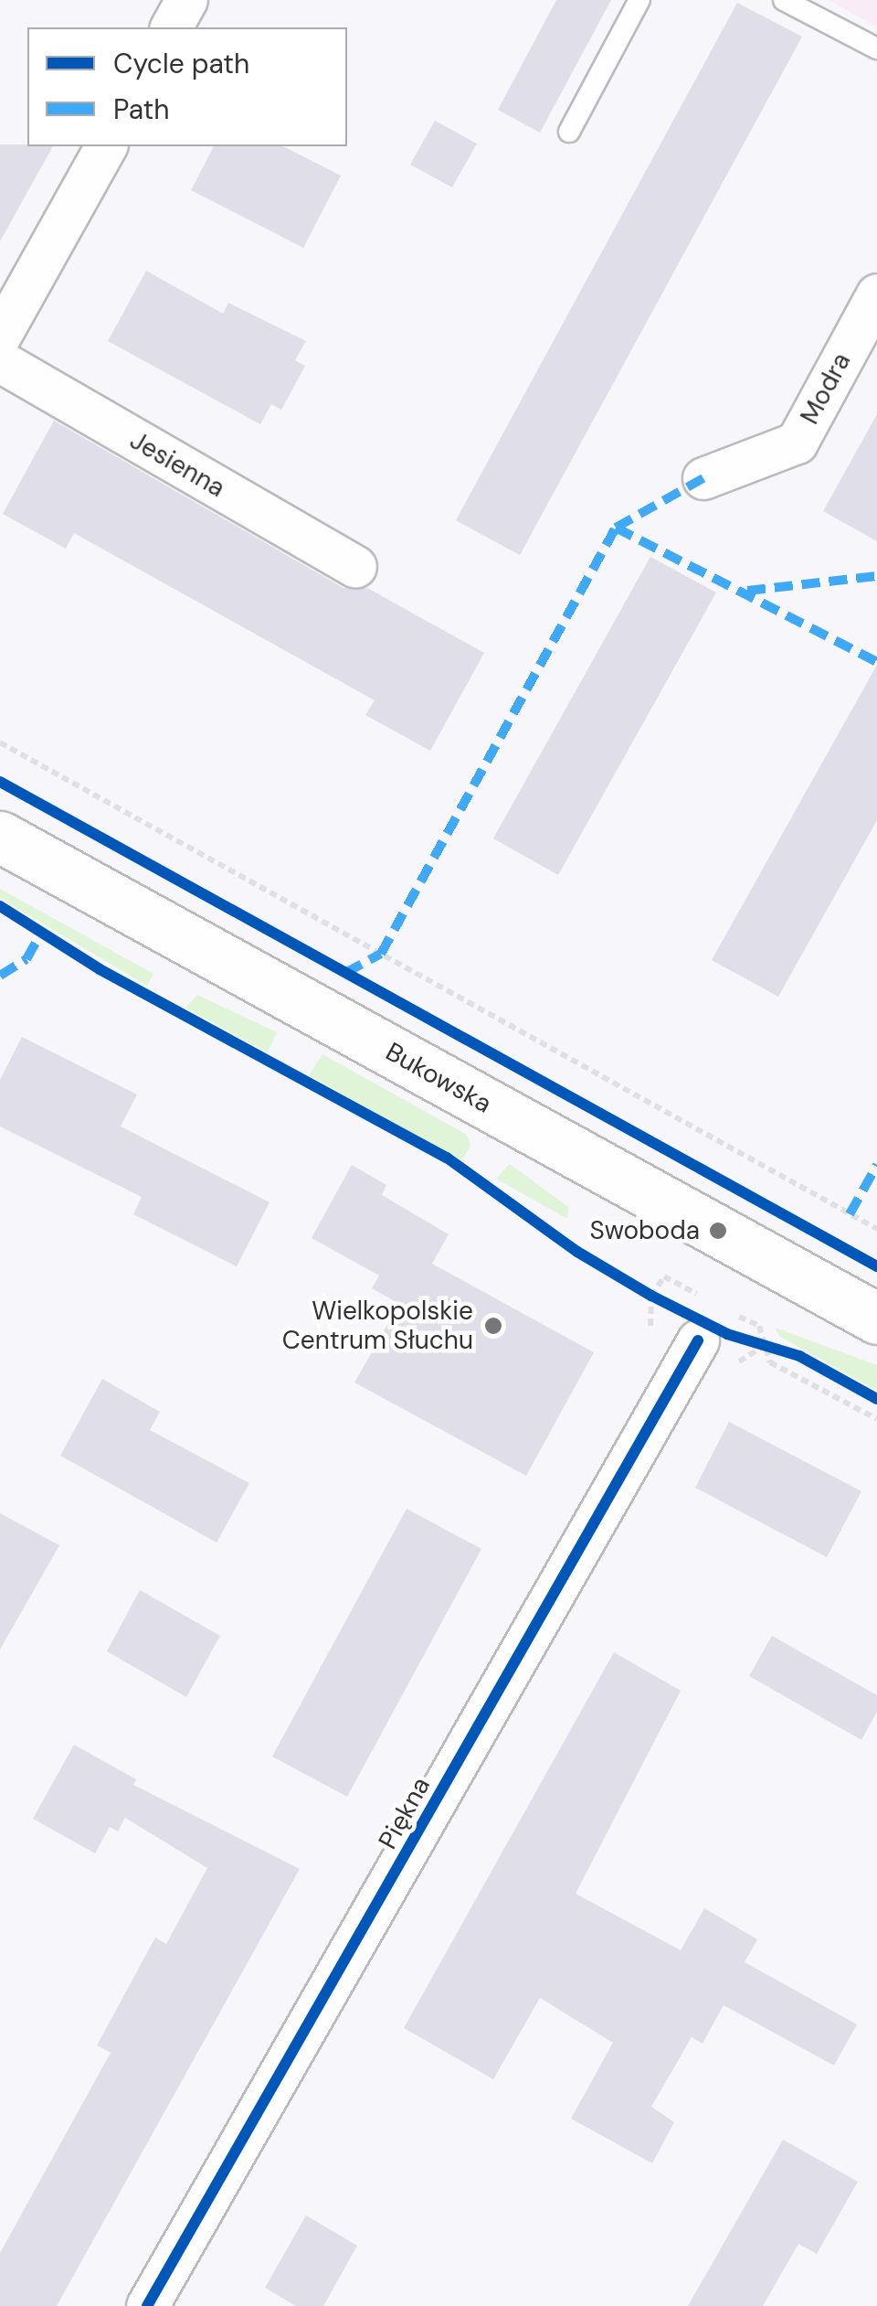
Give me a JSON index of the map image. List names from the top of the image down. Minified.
{"streets":{"main road":["Bukowska"],"street":["Modra","Jesienna","Piękna"]},"places":["Swoboda","Wielkopolskie Centrum Słuchu"],"legend":["Cycle path","Path"]}
